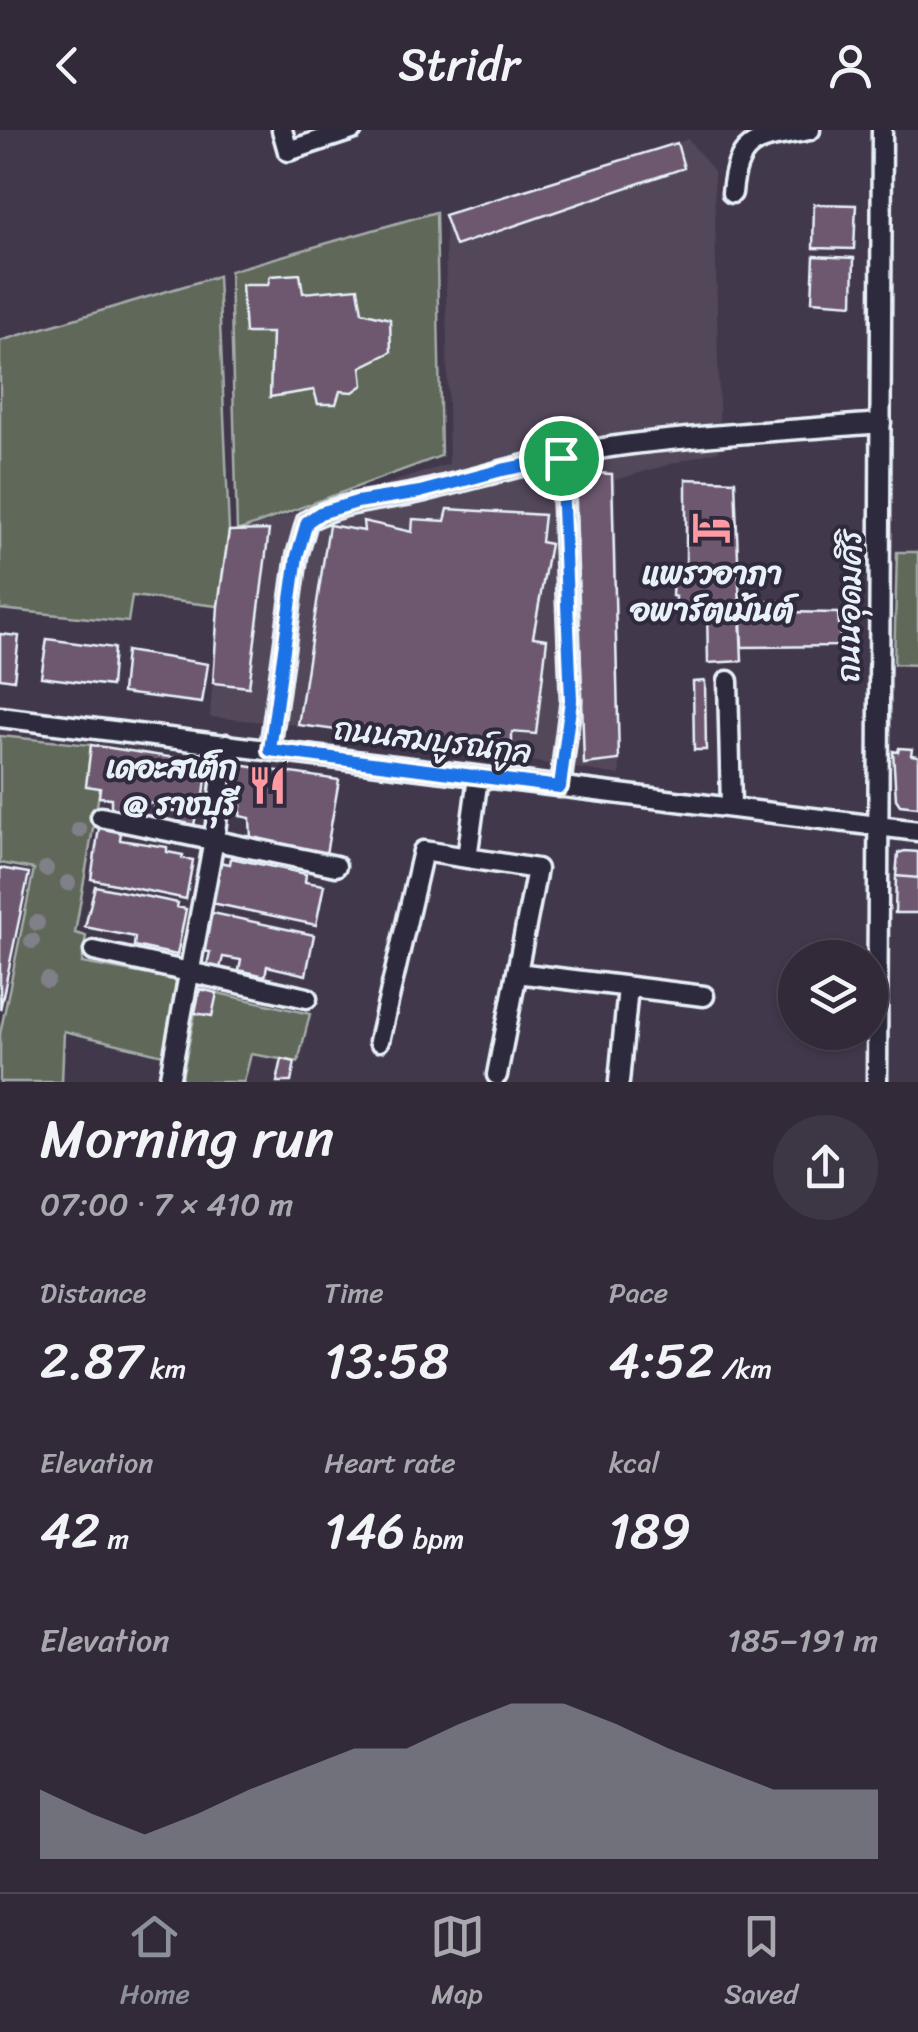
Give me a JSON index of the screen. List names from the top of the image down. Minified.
{"streets":{"street":["ถนนอุดมศิริ","ถนนสมบูรณ์กูล"]},"crossings":[["ถนนอุดมศิริ","ถนนสมบูรณ์กูล"]],"places":{"hotel":["แพรวอาภา อพาร์ตเม้นต์"],"restaurant":["เดอะสเต็ก @ ราชบุรี"]},"page":{"header":"Stridr","heading":["Morning run","07:00 · 7 × 410 m"],"stats":[["Distance","2.87 km"],["Time","13:58"],["Pace","4:52 /km"],["Elevation","42 m"],["Heart rate","146 bpm"],["kcal","189"]],"chart":["Elevation","185–191 m"],"tabs":["Home","Map","Saved"]}}
